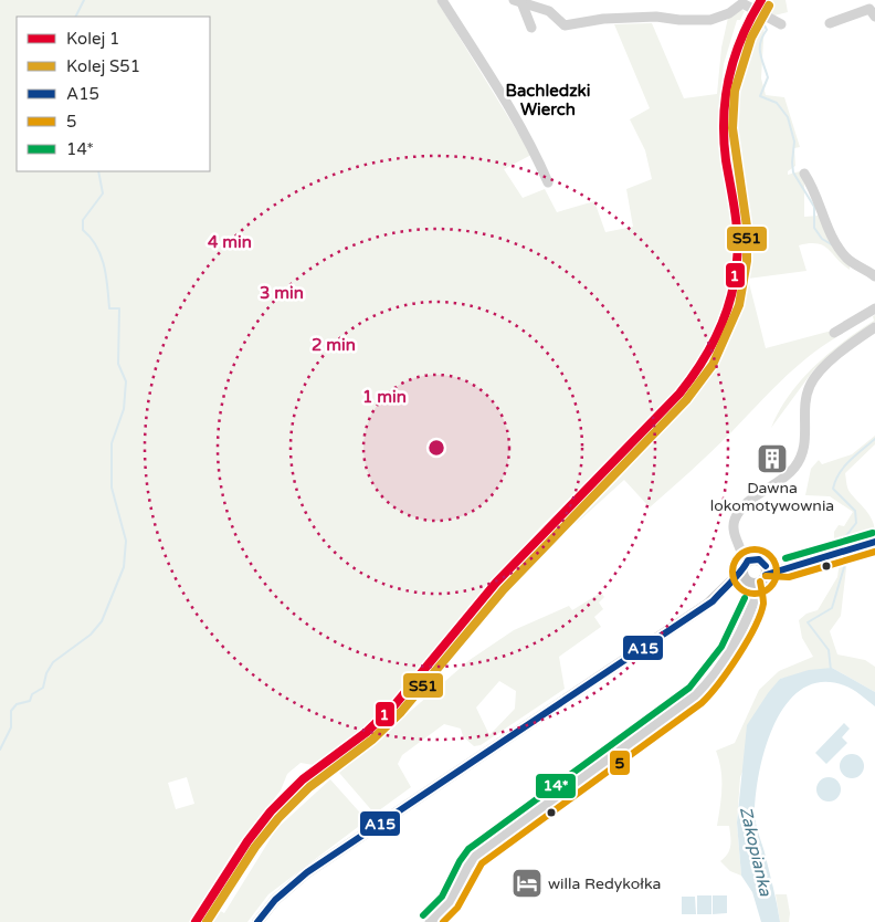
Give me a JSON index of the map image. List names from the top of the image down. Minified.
{"districts":["Bachledzki Wierch"],"water":["Zakopianka"],"places":{"building":["Dawna lokomotywownia"],"hotel":["willa Redykołka"]},"lines":["rail line 1","rail line S51","transit line 14*","transit line A15","transit line 5"],"legend":["Kolej 1","Kolej S51","A15","5","14*"],"rings":["4 min","3 min","2 min","1 min"]}
